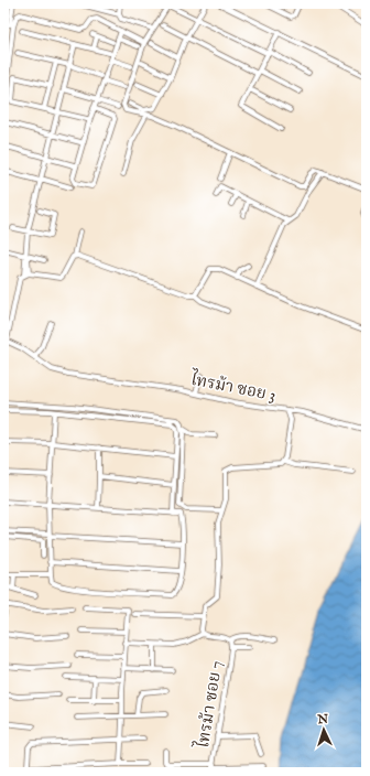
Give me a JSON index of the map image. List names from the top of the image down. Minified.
{"streets":{"street":["ไทรม้า ซอย 3","ไทรม้า ซอย 7"]},"north":"top"}
